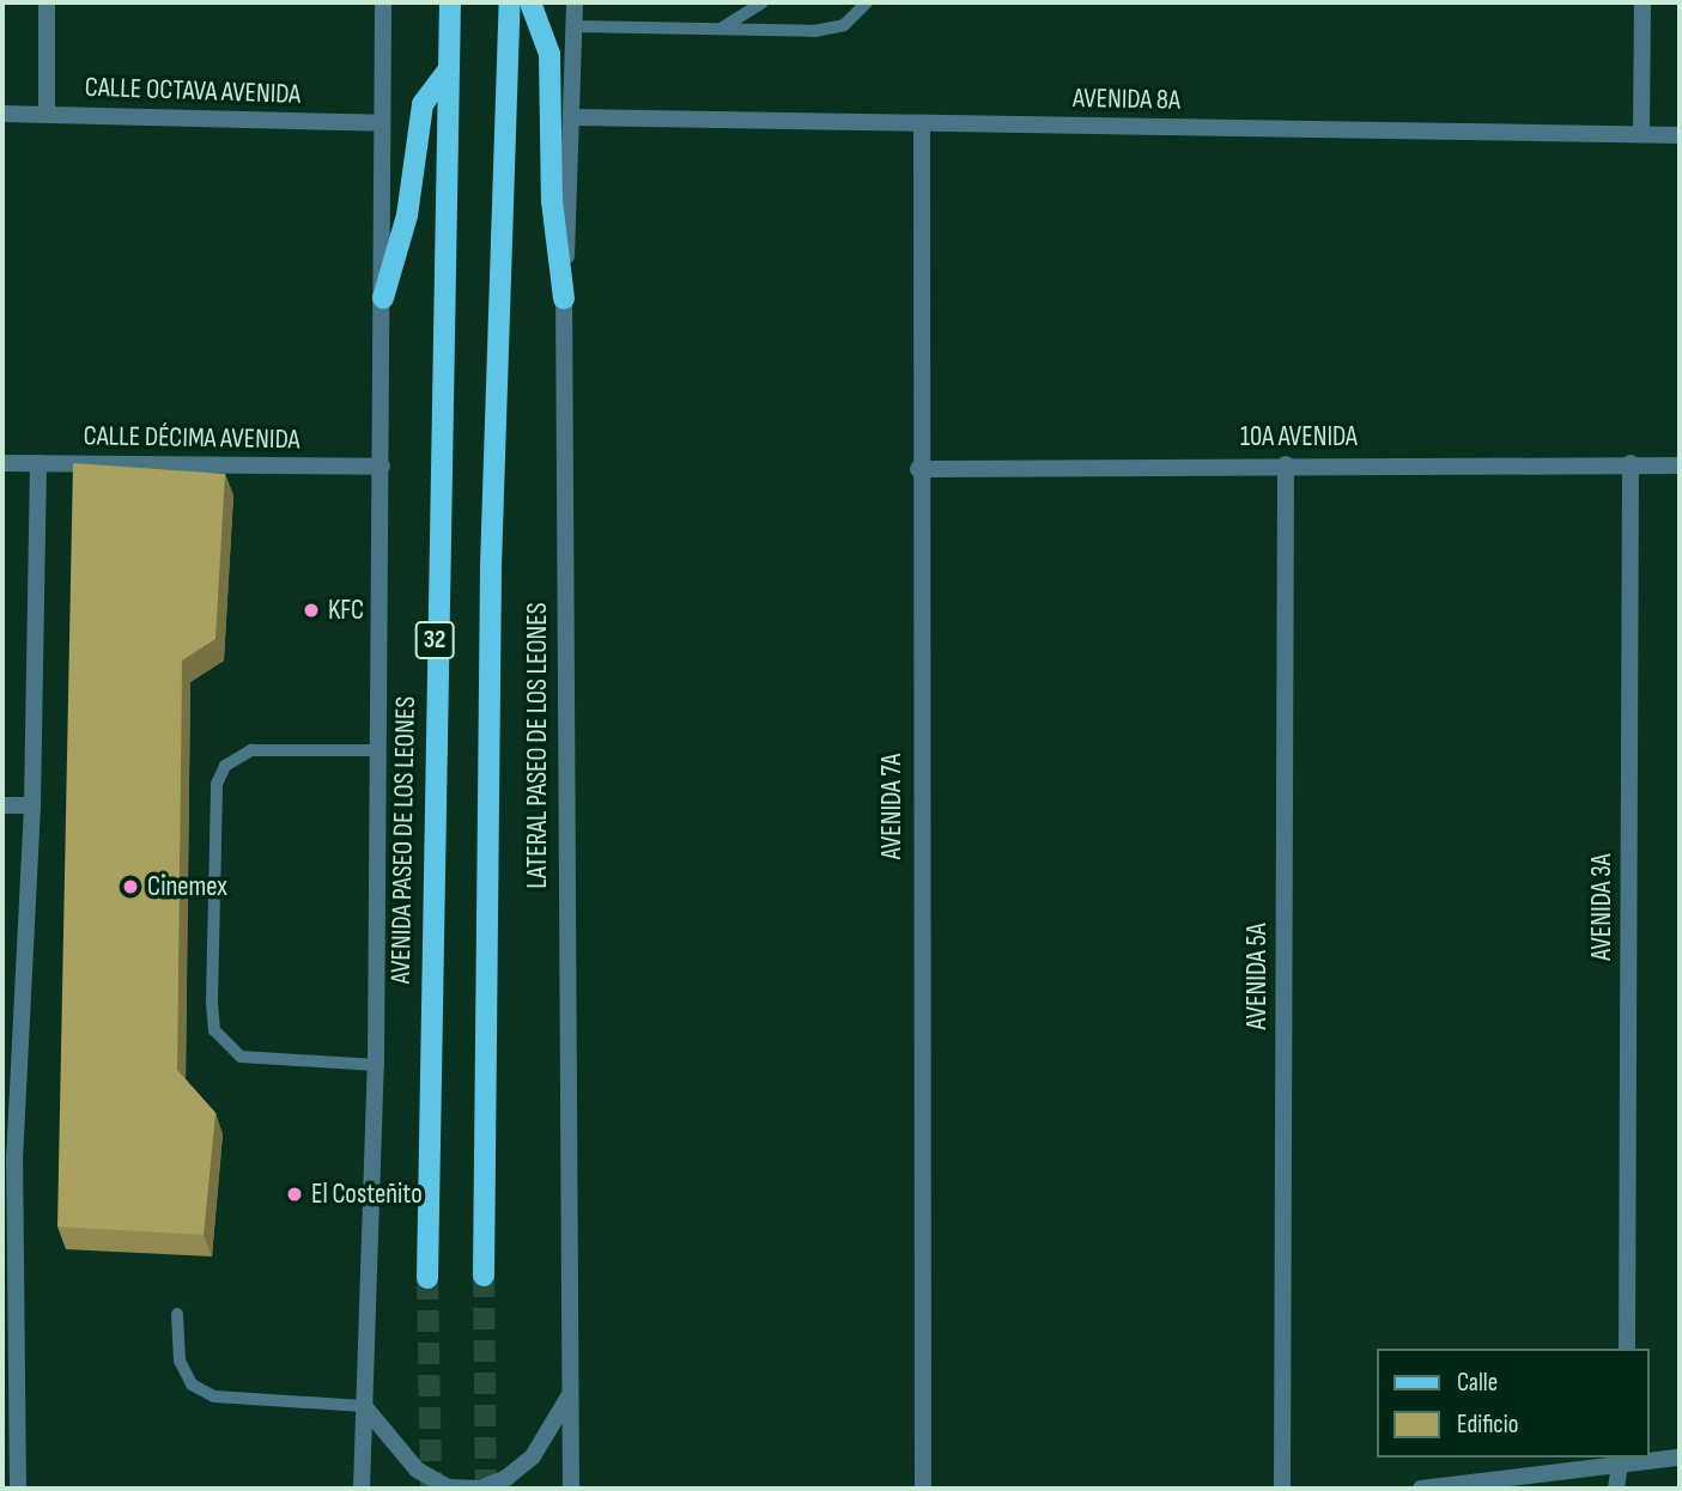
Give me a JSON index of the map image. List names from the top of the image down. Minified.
{"streets":{"main road":["32","AVENIDA PASEO DE LOS LEONES"],"street":["CALLE OCTAVA AVENIDA","AVENIDA 8A","10A AVENIDA","CALLE DÉCIMA AVENIDA","LATERAL PASEO DE LOS LEONES","AVENIDA 7A","AVENIDA 3A","AVENIDA 5A"]},"crossings":[["AVENIDA 8A","LATERAL PASEO DE LOS LEONES"],["AVENIDA 8A","AVENIDA 7A"],["10A AVENIDA","AVENIDA 7A"],["10A AVENIDA","AVENIDA 3A"],["10A AVENIDA","AVENIDA 5A"]],"places":["KFC","Cinemex","El Costeñito"],"legend":["Calle","Edificio"]}
